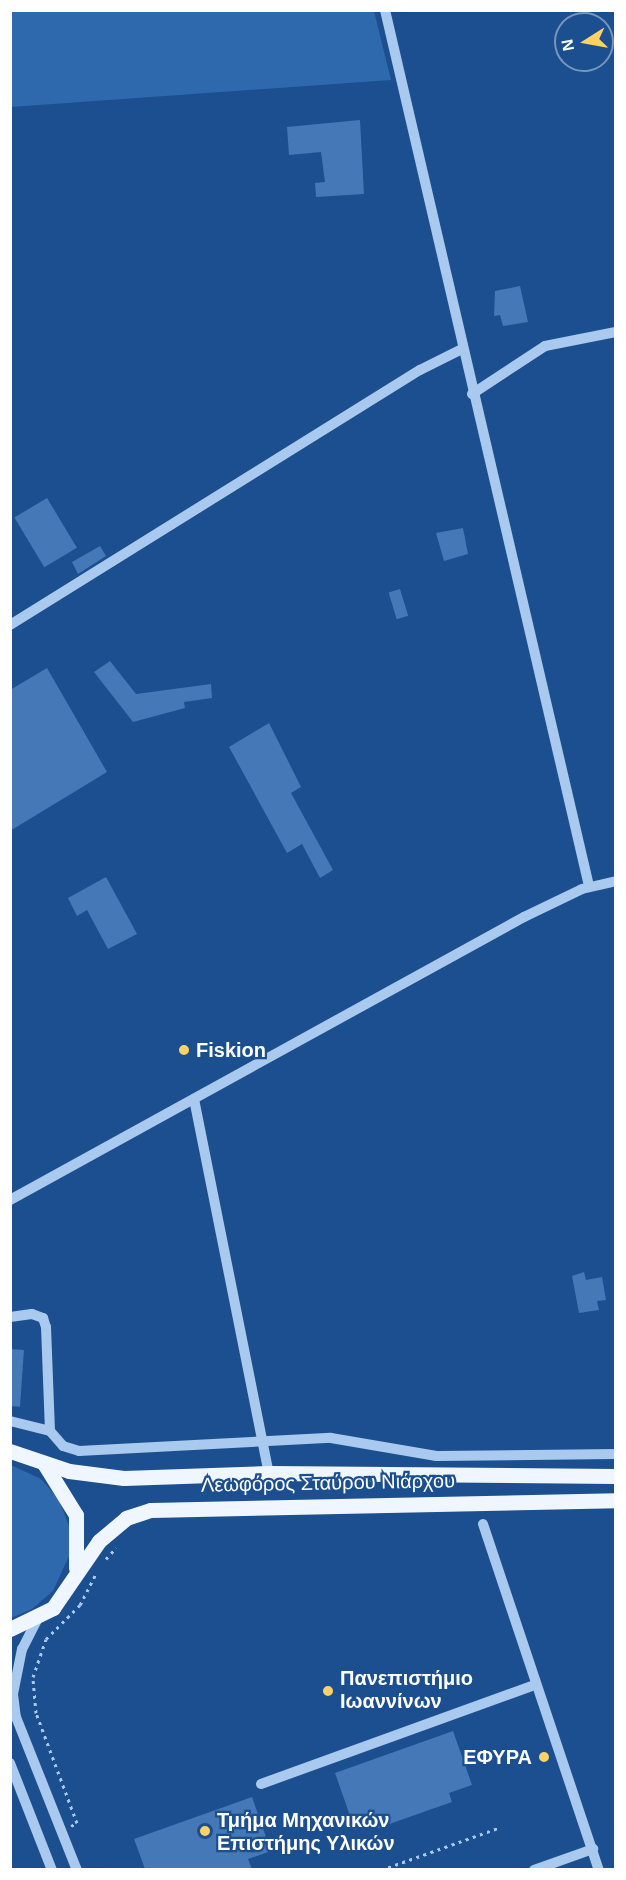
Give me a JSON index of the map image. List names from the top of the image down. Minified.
{"streets":{"main road":["Λεωφόρος Σταύρου Νιάρχου"]},"places":["Fiskion","Πανεπιστήμιο Ιωαννίνων","ΕΦΥΡΑ","Τμήμα Μηχανικών Επιστήμης Υλικών"],"north":"left"}
